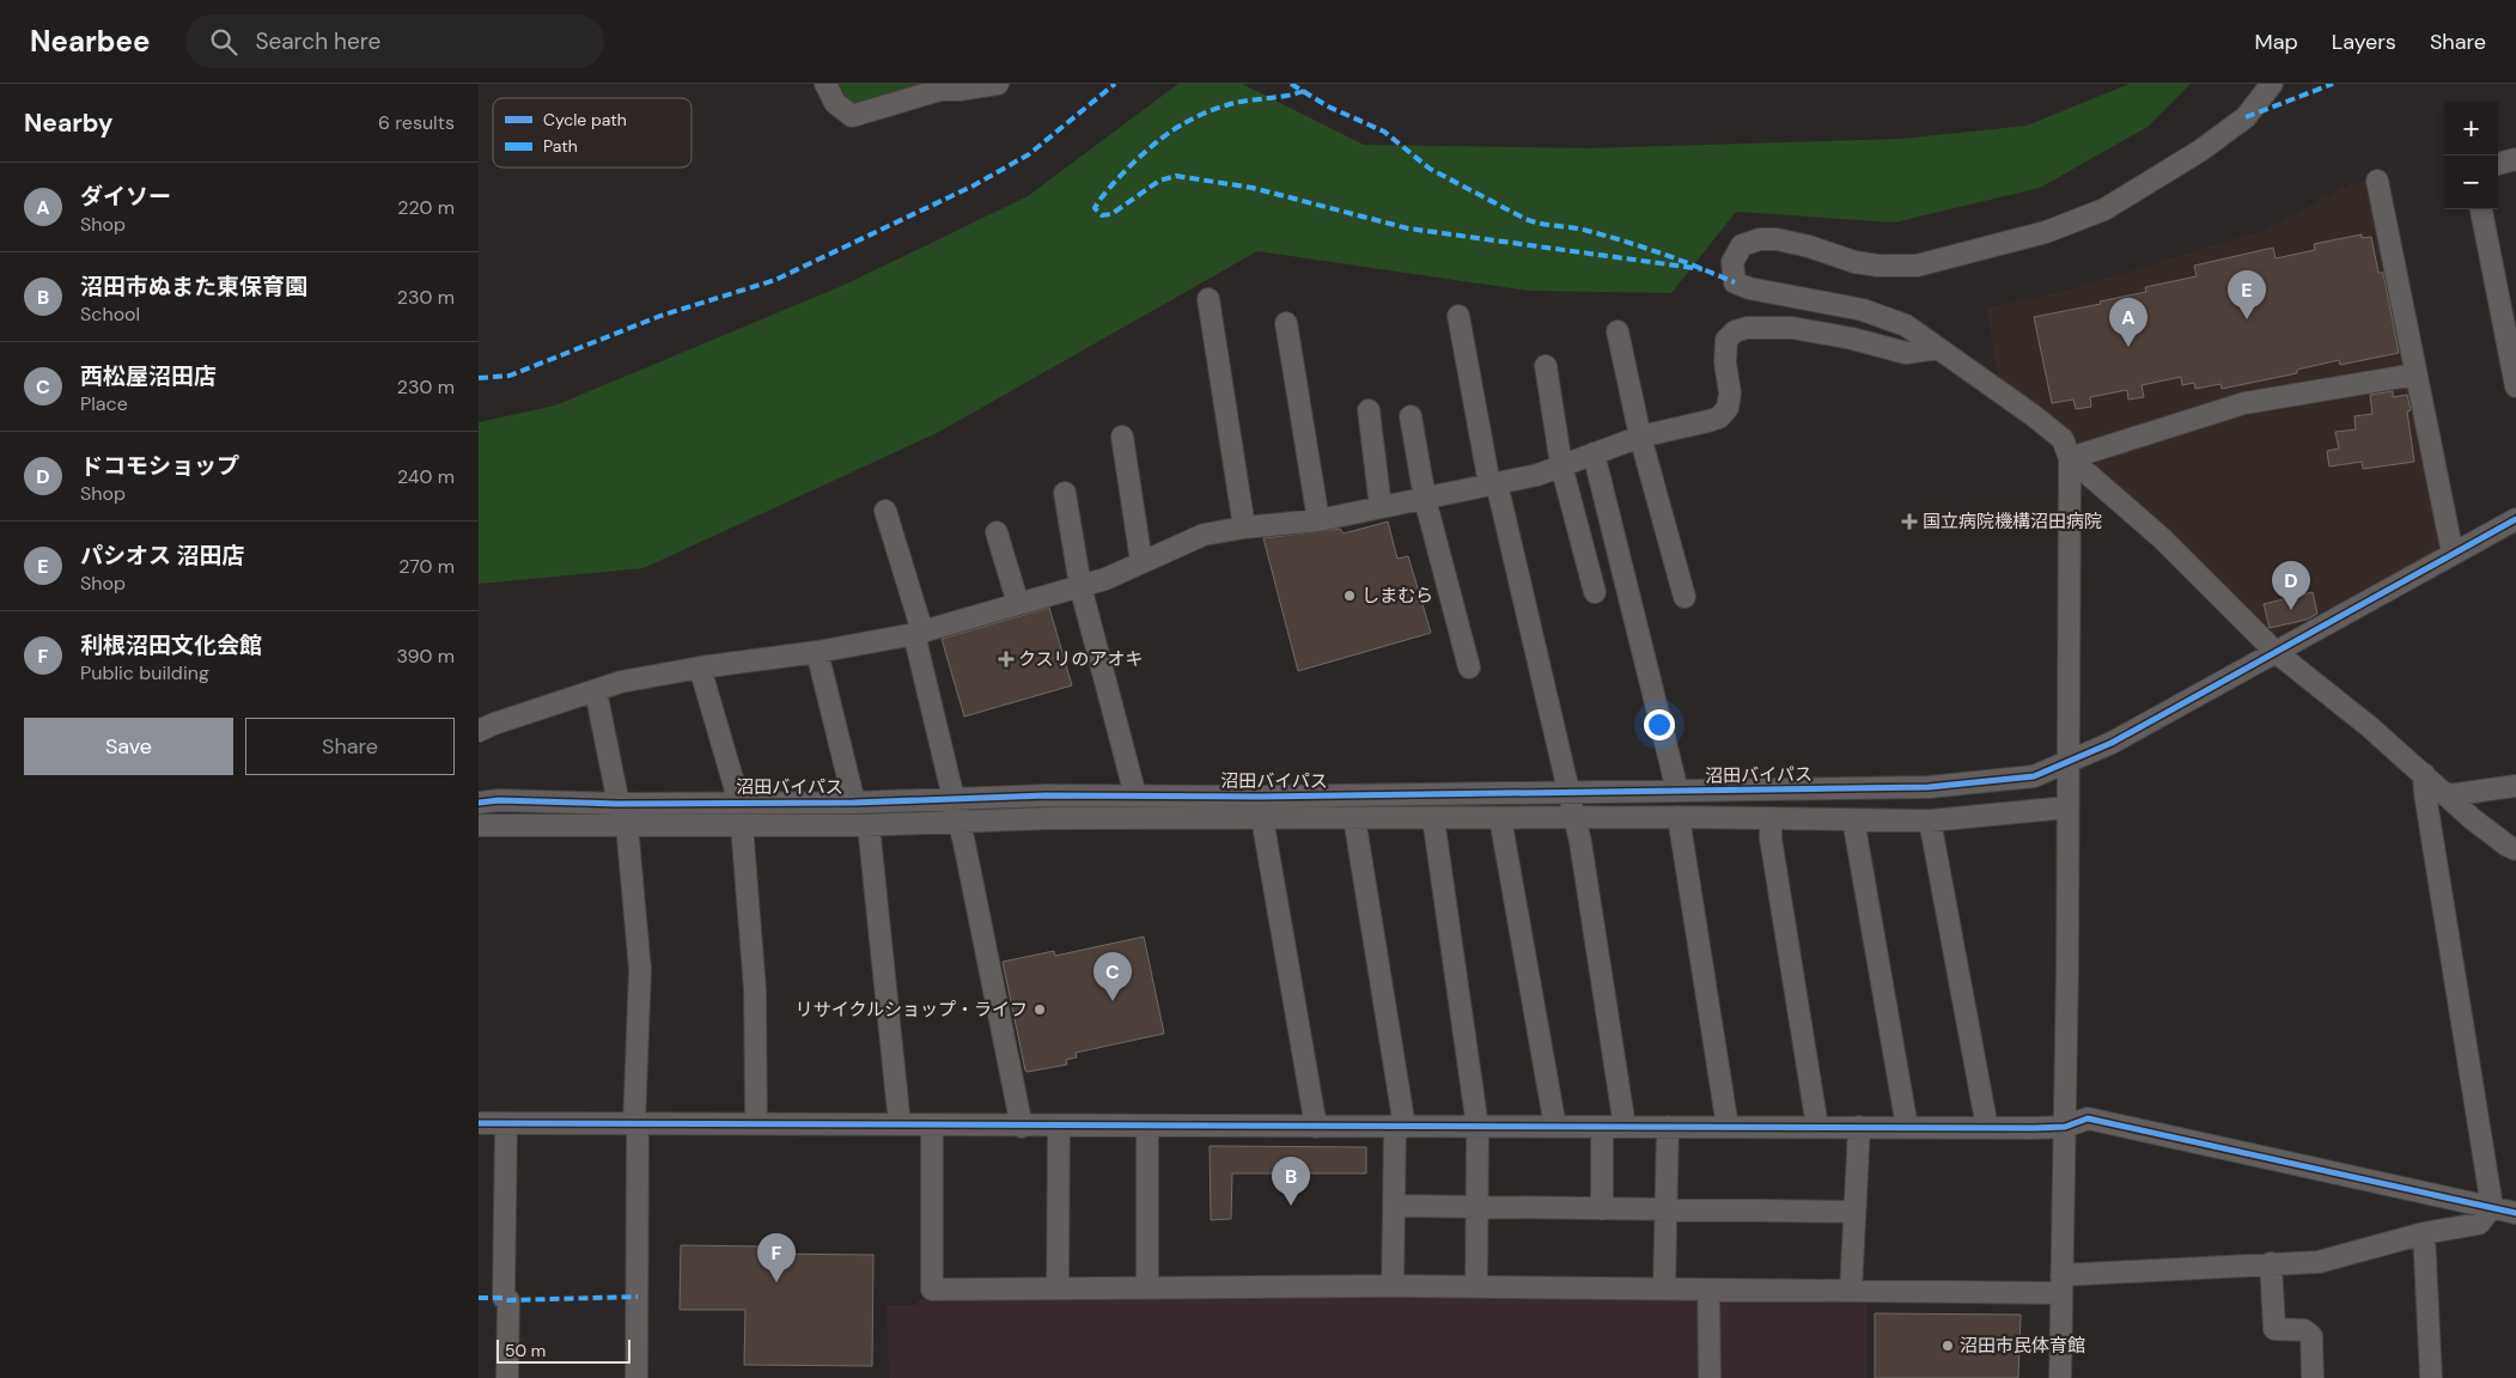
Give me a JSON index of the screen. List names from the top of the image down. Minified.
{"streets":{"street":["沼田バイパス"]},"places":{"health":["国立病院機構沼田病院","クスリのアオキ"],"other":["しまむら","リサイクルショップ・ライフ","沼田市民体育館"]},"legend":["Cycle path","Path"],"scale_bar":"50 m","page":{"header":"Nearbee","search":"Search here","nav":["Map","Layers","Share"],"heading":["Nearby","6 results"],"map_buttons":["+","−"],"list":[{"mark":"A","name":"ダイソー","note":"Shop","value":"220 m"},{"mark":"B","name":"沼田市ぬまた東保育園","note":"School","value":"230 m"},{"mark":"C","name":"西松屋沼田店","note":"Place","value":"230 m"},{"mark":"D","name":"ドコモショップ","note":"Shop","value":"240 m"},{"mark":"E","name":"パシオス 沼田店","note":"Shop","value":"270 m"},{"mark":"F","name":"利根沼田文化会館","note":"Public building","value":"390 m"}],"pins":["E","A","D","C","B","F"],"buttons":["Save","Share"],"scale":"50 m"}}
